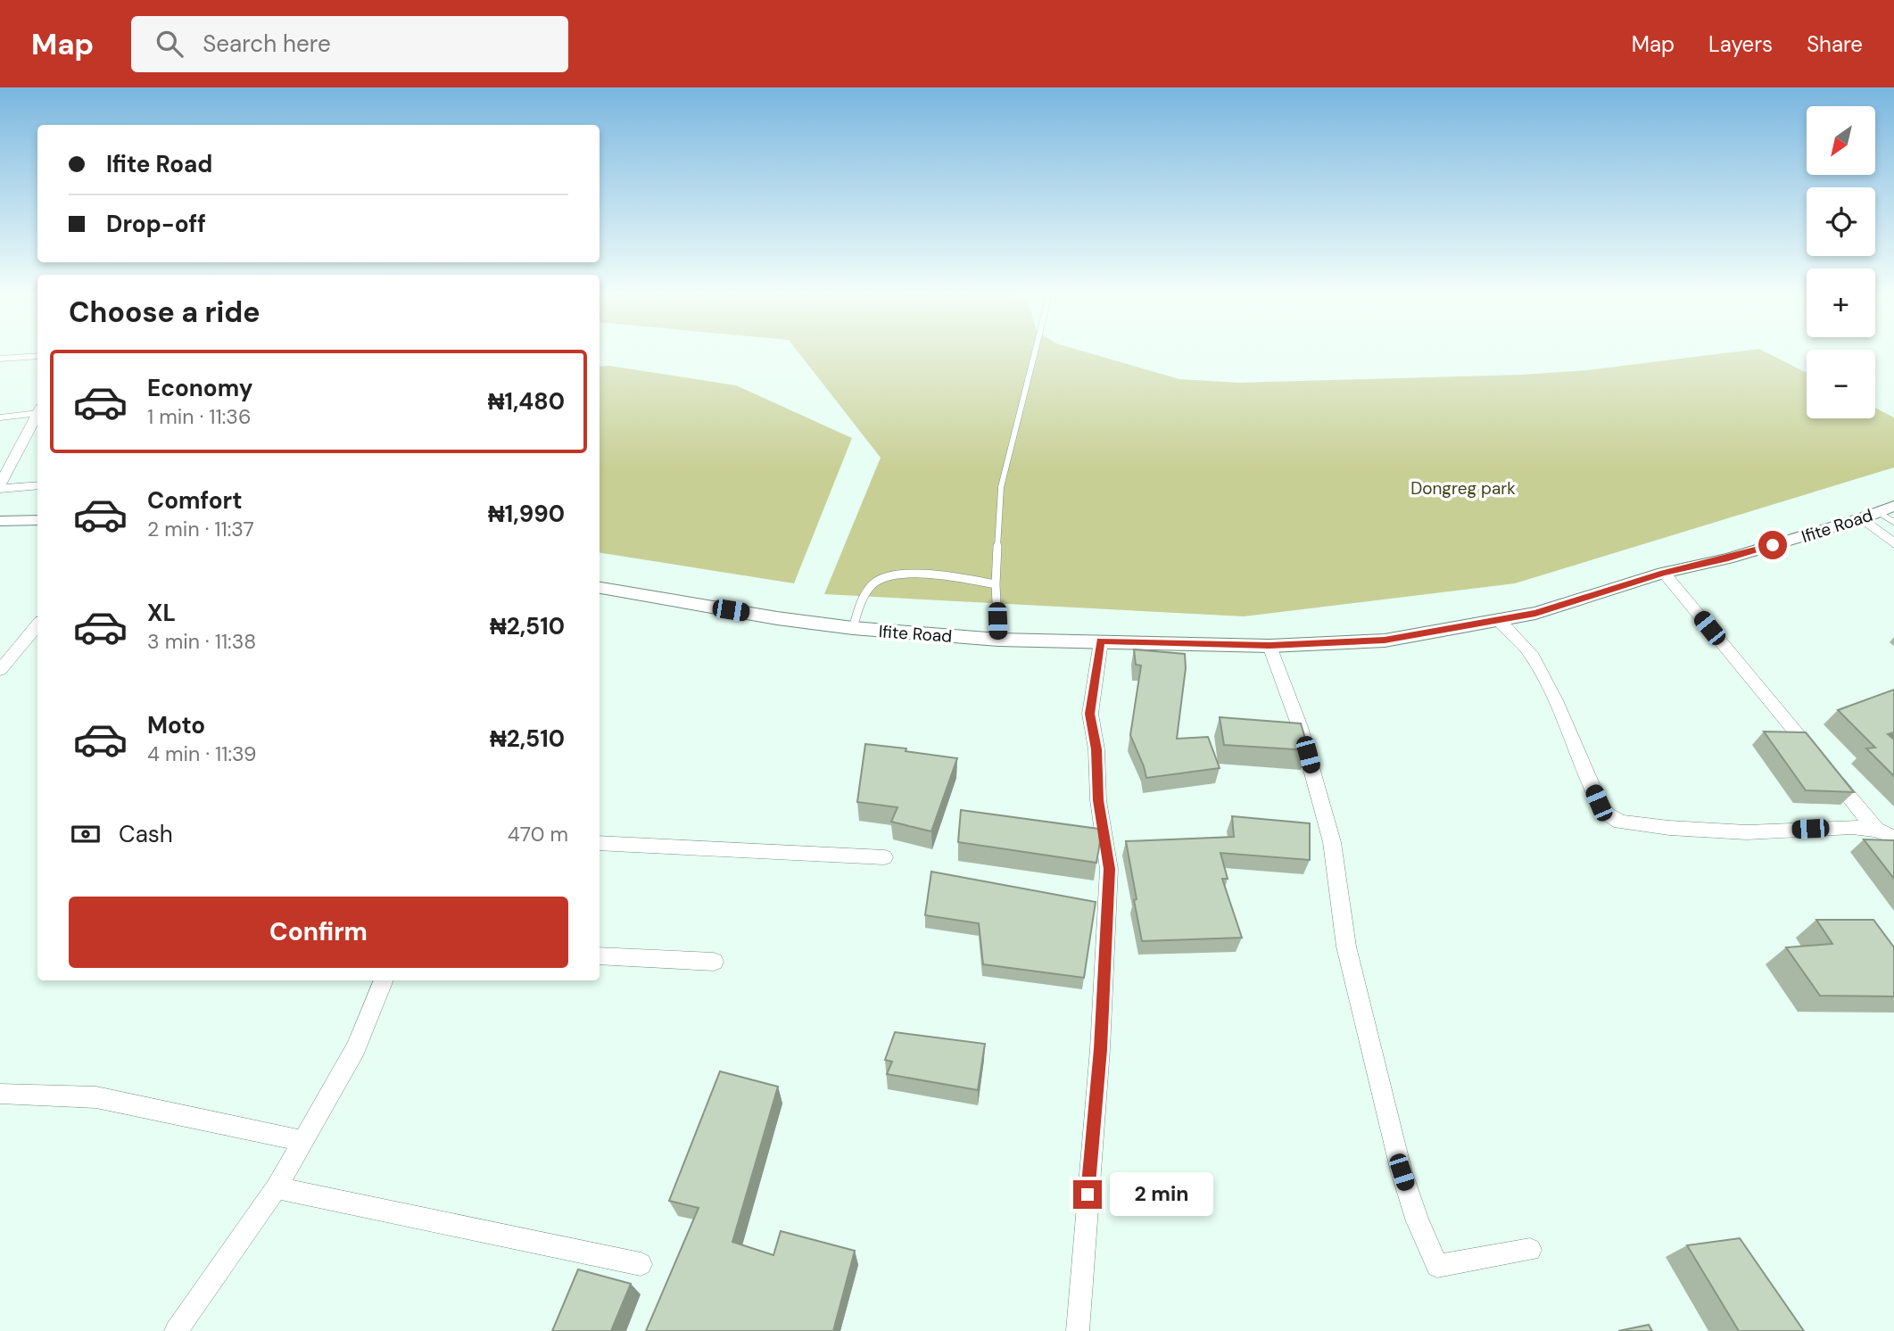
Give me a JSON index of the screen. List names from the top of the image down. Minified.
{"streets":{"street":["Ifite Road"]},"parks":["Dongreg park"],"north":"bottom left","page":{"header":"Map","search":"Search here","nav":["Map","Layers","Share"],"map_buttons":["+","−"],"banner":["Ifite Road","Drop-off"],"heading":"Choose a ride","list":[{"name":"Economy","note":"1 min · 11:36","value":"₦1,480"},{"name":"Comfort","note":"2 min · 11:37","value":"₦1,990"},{"name":"XL","note":"3 min · 11:38","value":"₦2,510"},{"name":"Moto","note":"4 min · 11:39","value":"₦2,510"}],"pay":["Cash","470 m"],"buttons":"Confirm","bubble":"2 min"}}
